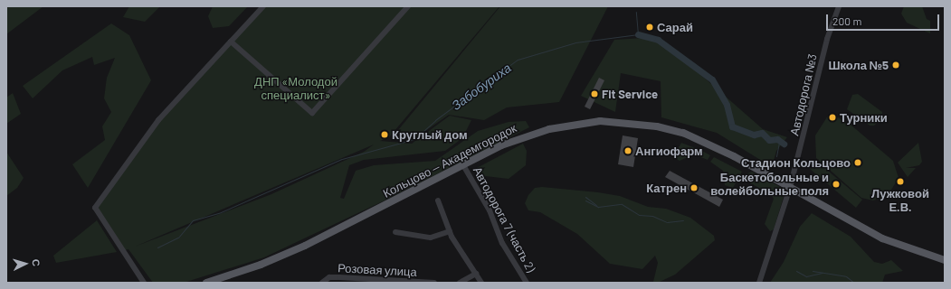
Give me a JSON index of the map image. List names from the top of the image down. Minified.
{"streets":{"main road":["Кольцово — Академгородок"],"street":["Автодорога №3","Автодорога 7 (часть 2)","Розовая улица"]},"crossings":[["Автодорога №3","Кольцово — Академгородок"],["Кольцово — Академгородок","Автодорога 7 (часть 2)"]],"water":["Забобуриха"],"parks":["ДНП «Молодой специалист»"],"places":["Сарай","Школа №5","Fit Service","Турники","Круглый дом","Ангиофарм","Стадион Кольцово","Лужковой Е.В.","Баскетобольные и волейбольные поля","Катрен"],"scale_bar":"200 m","north":"right"}
